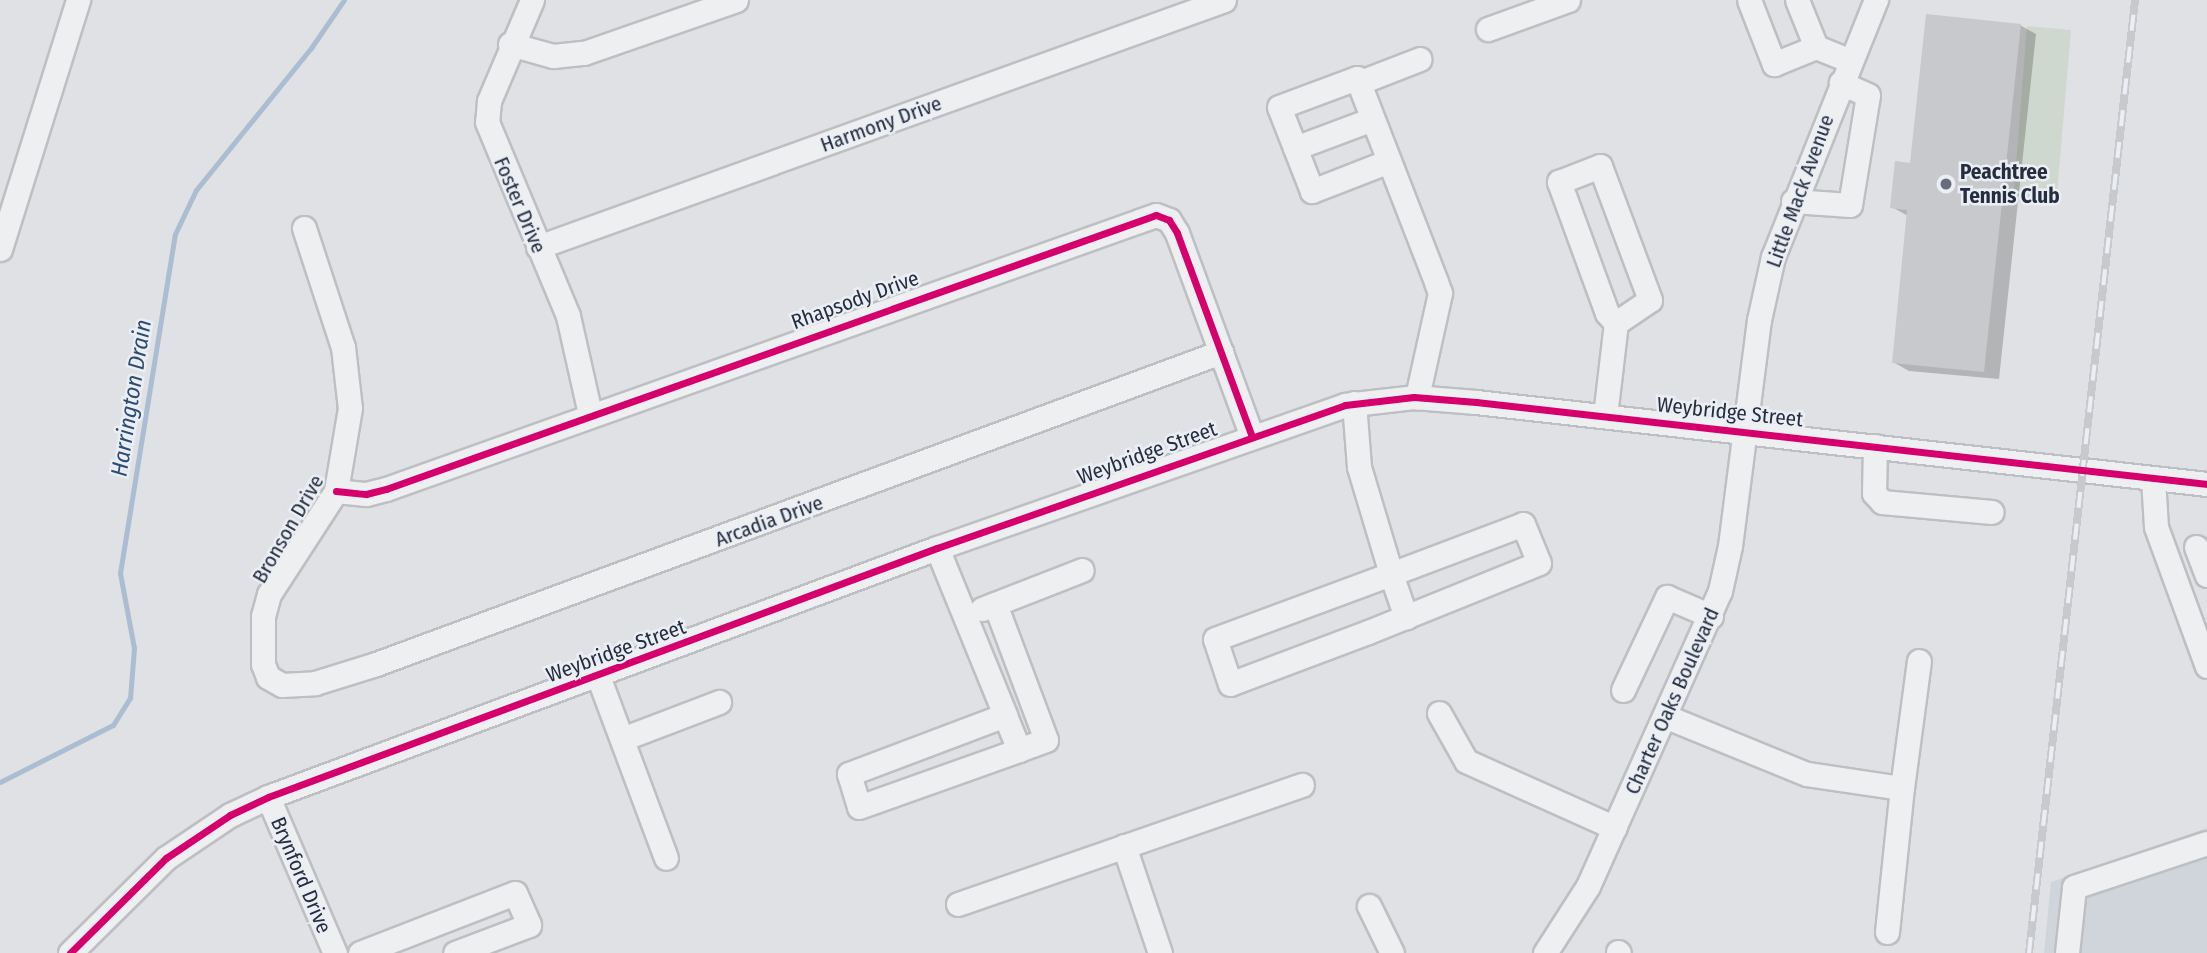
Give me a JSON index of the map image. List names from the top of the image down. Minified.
{"streets":{"street":["Harmony Drive","Little Mack Avenue","Foster Drive","Rhapsody Drive","Weybridge Street","Arcadia Drive","Bronson Drive","Charter Oaks Boulevard","Brynford Drive"]},"crossings":[["Harmony Drive","Foster Drive"],["Little Mack Avenue","Weybridge Street"],["Little Mack Avenue","Charter Oaks Boulevard"],["Foster Drive","Rhapsody Drive"],["Rhapsody Drive","Weybridge Street"],["Rhapsody Drive","Arcadia Drive"],["Rhapsody Drive","Bronson Drive"],["Weybridge Street","Charter Oaks Boulevard"],["Weybridge Street","Brynford Drive"],["Arcadia Drive","Bronson Drive"]],"water":["Harrington Drain"],"places":["Peachtree Tennis Club"]}
